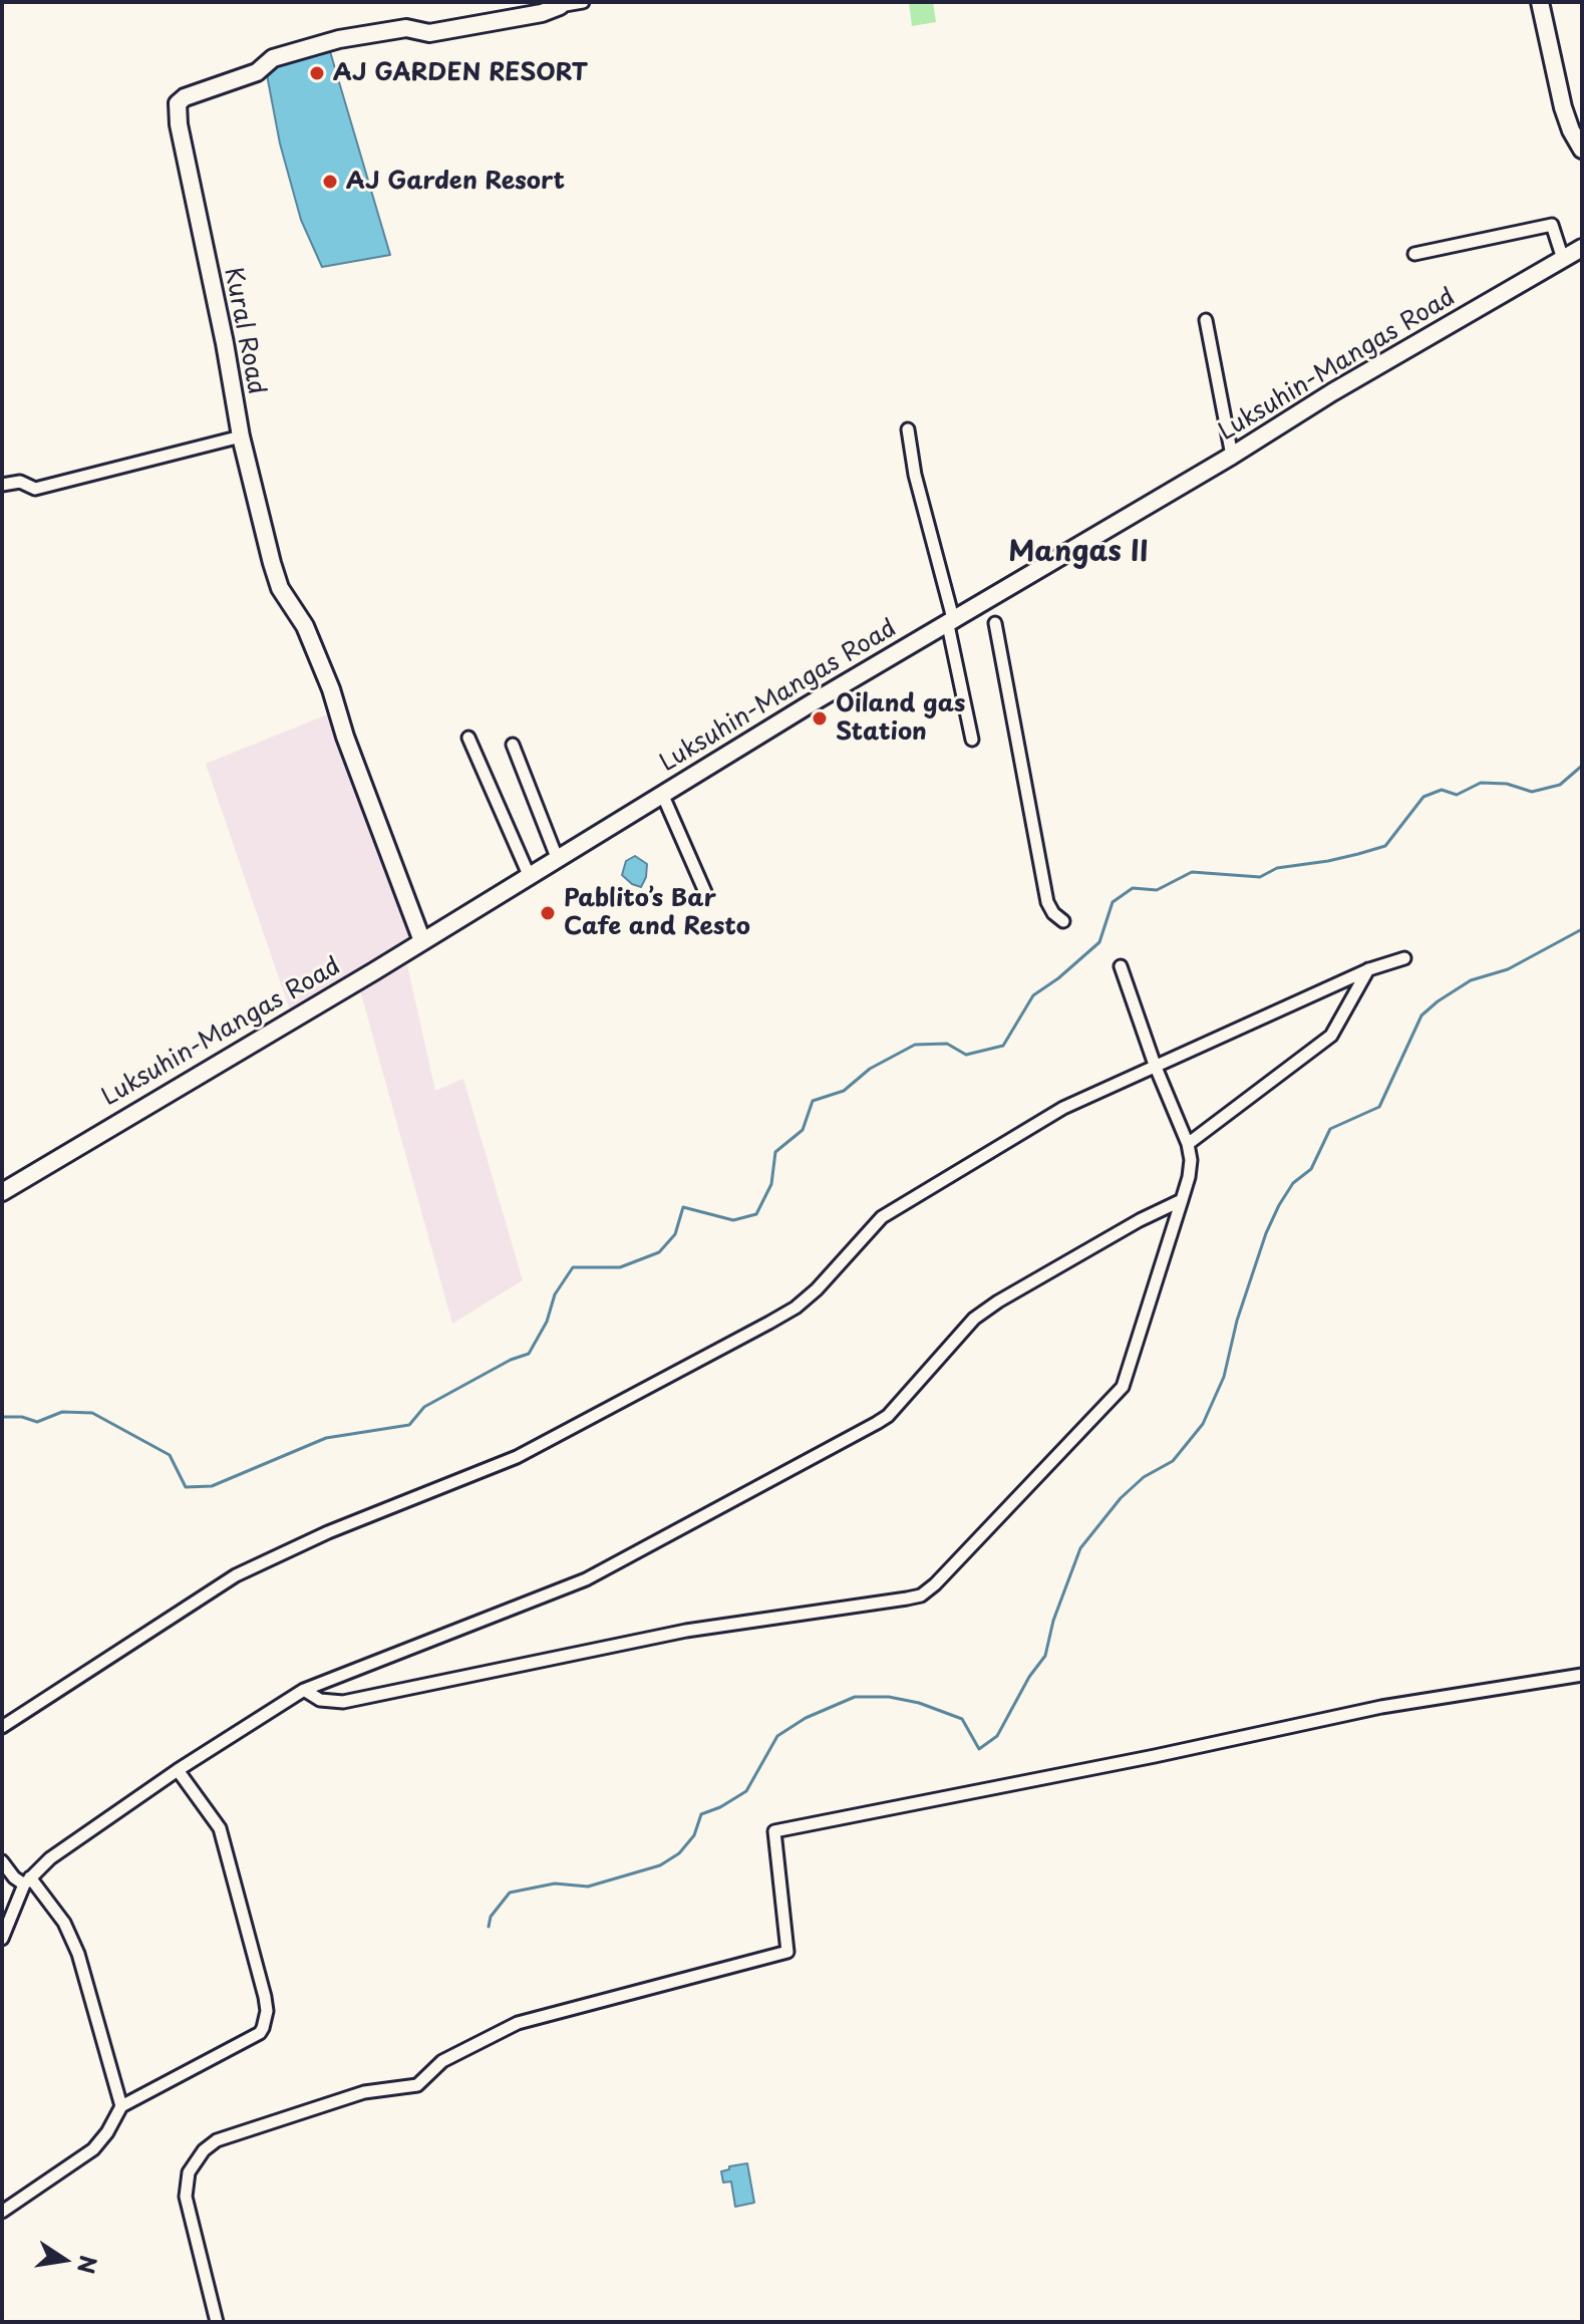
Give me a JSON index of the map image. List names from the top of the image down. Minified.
{"streets":{"main road":["Kural Road","Luksuhin-Mangas Road"]},"crossings":[["Kural Road","Luksuhin-Mangas Road"]],"districts":["Mangas II"],"places":["AJ GARDEN RESORT","AJ Garden Resort","Oiland gas Station","Pablito’s Bar Cafe and Resto"],"north":"right"}
